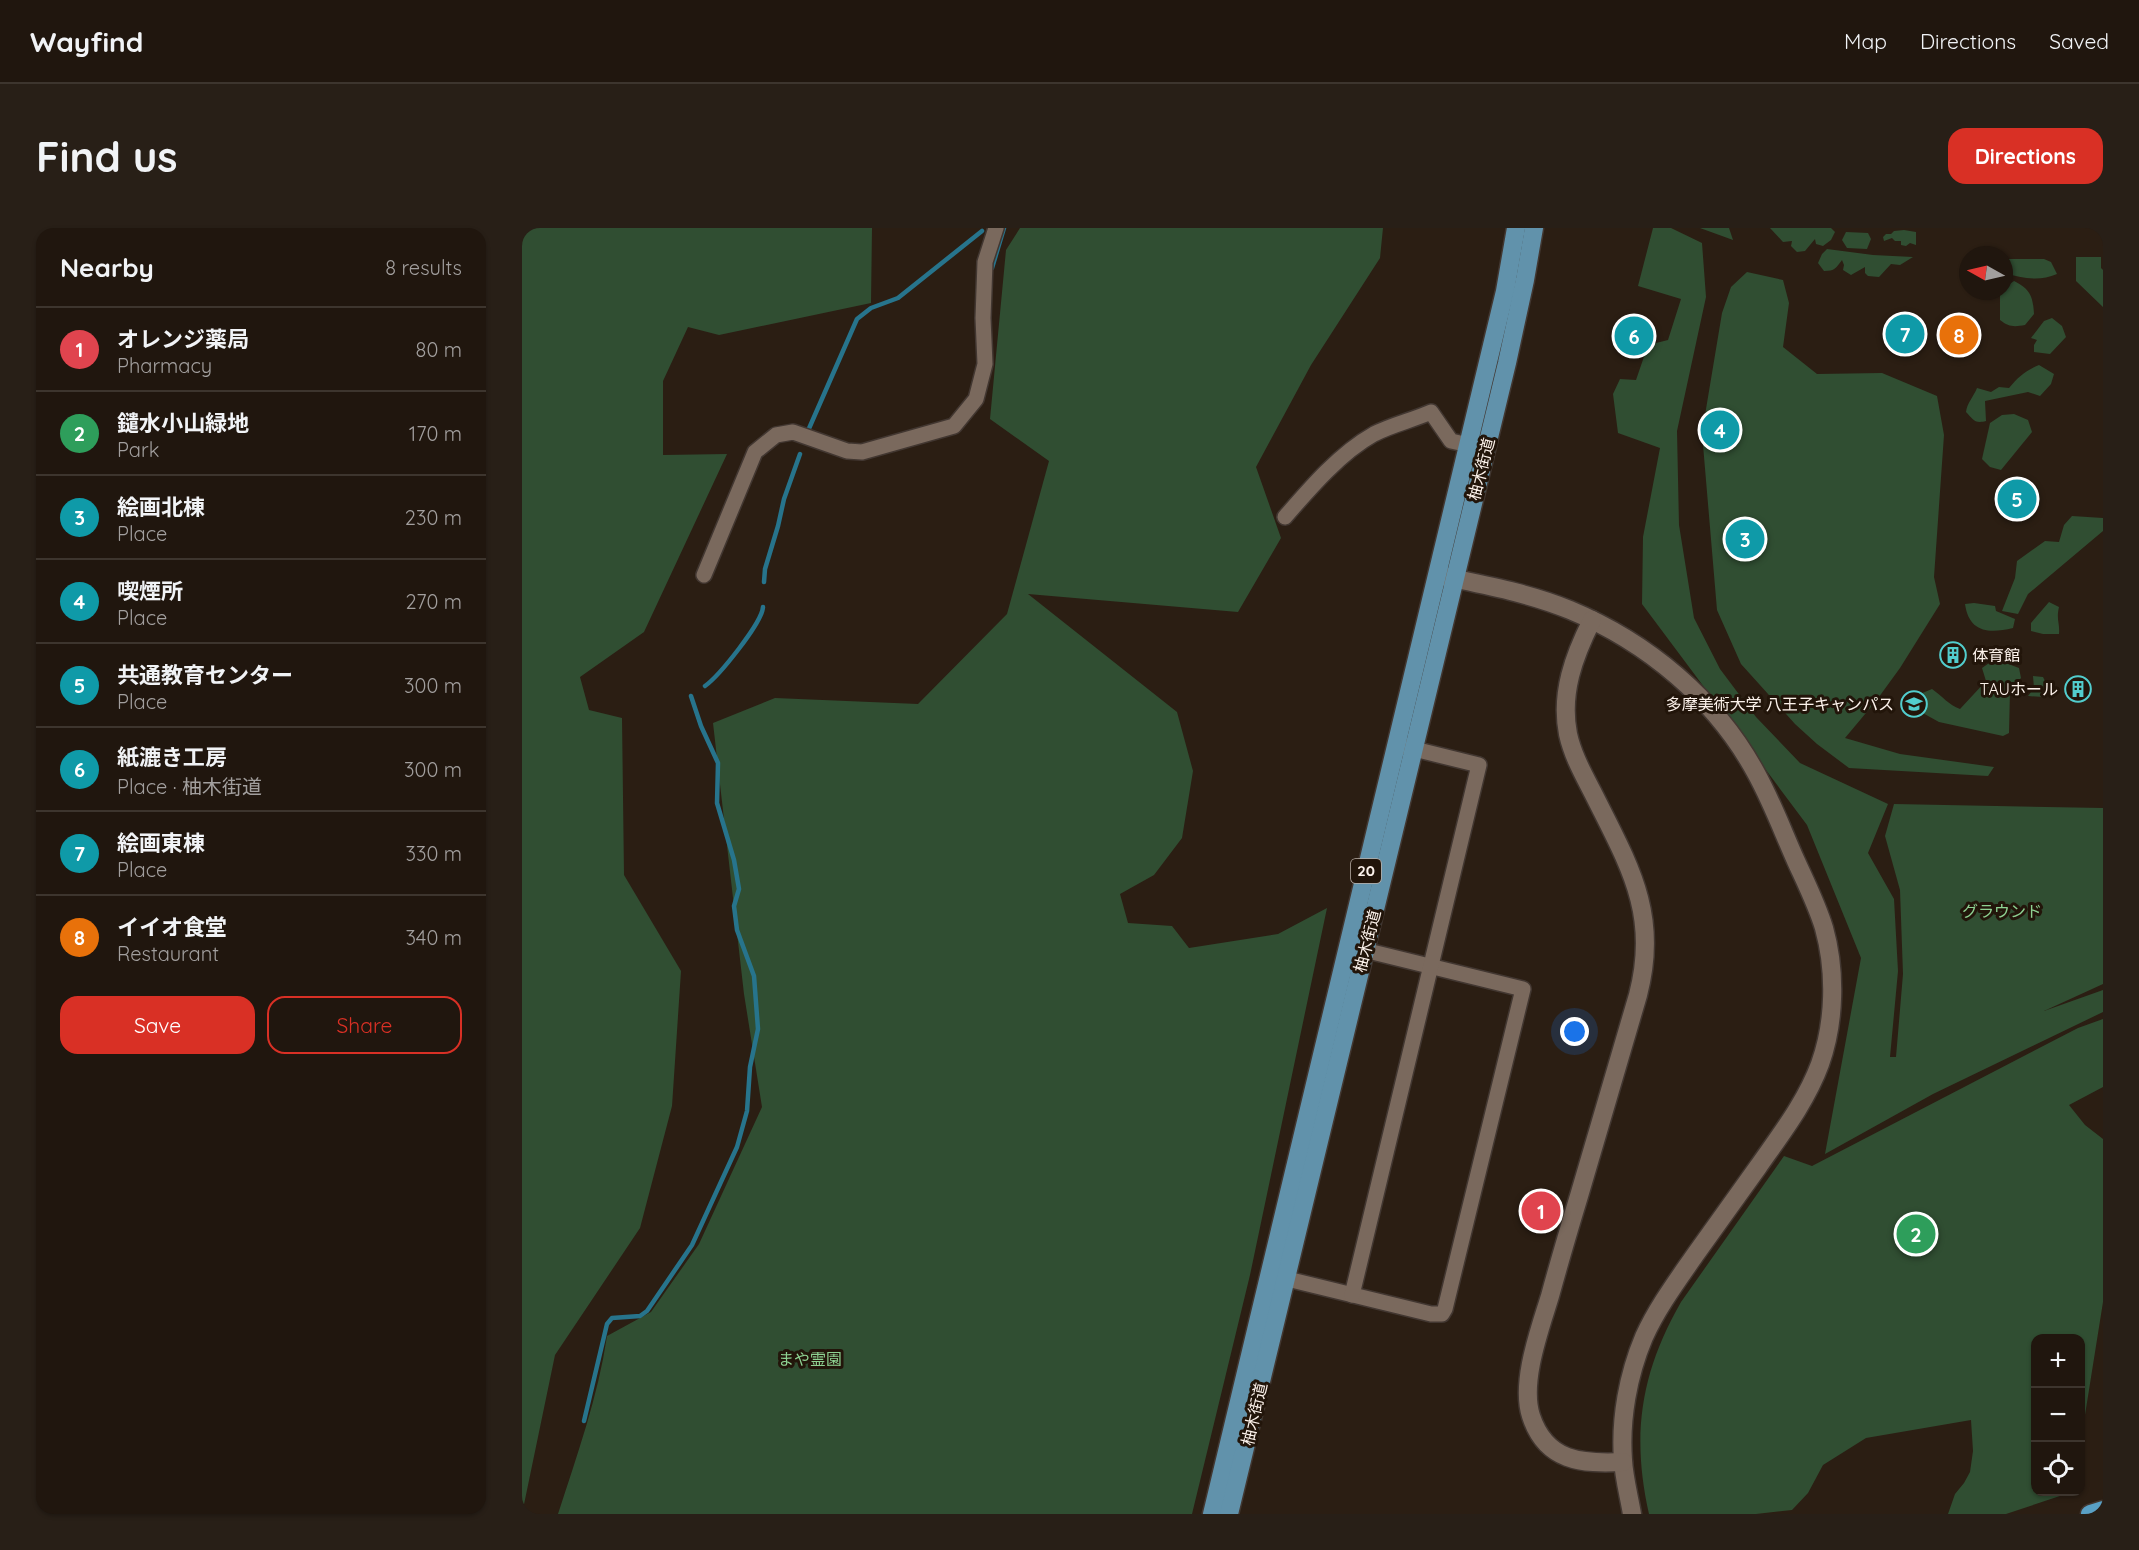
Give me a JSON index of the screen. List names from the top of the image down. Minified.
{"streets":{"main road":["柚木街道","20"]},"parks":["グラウンド","まや霊園"],"places":{"building":["体育館","TAUホール"],"school or university":["多摩美術大学 八王子キャンパス"]},"north":"left","page":{"header":"Wayfind","nav":["Map","Directions","Saved"],"buttons":["Directions",["Save","Share"]],"title":"Find us","heading":["Nearby","8 results"],"list":[{"mark":"1","name":"オレンジ薬局","note":"Pharmacy","value":"80 m"},{"mark":"2","name":"鑓水小山緑地","note":"Park","value":"170 m"},{"mark":"3","name":"絵画北棟","note":"Place","value":"230 m"},{"mark":"4","name":"喫煙所","note":"Place","value":"270 m"},{"mark":"5","name":"共通教育センター","note":"Place","value":"300 m"},{"mark":"6","name":"紙漉き工房","note":"Place · 柚木街道","value":"300 m"},{"mark":"7","name":"絵画東棟","note":"Place","value":"330 m"},{"mark":"8","name":"イイオ食堂","note":"Restaurant","value":"340 m"}],"pins":["7","8","6","4","5","3","1","2"],"map_buttons":["+","−"]}}
